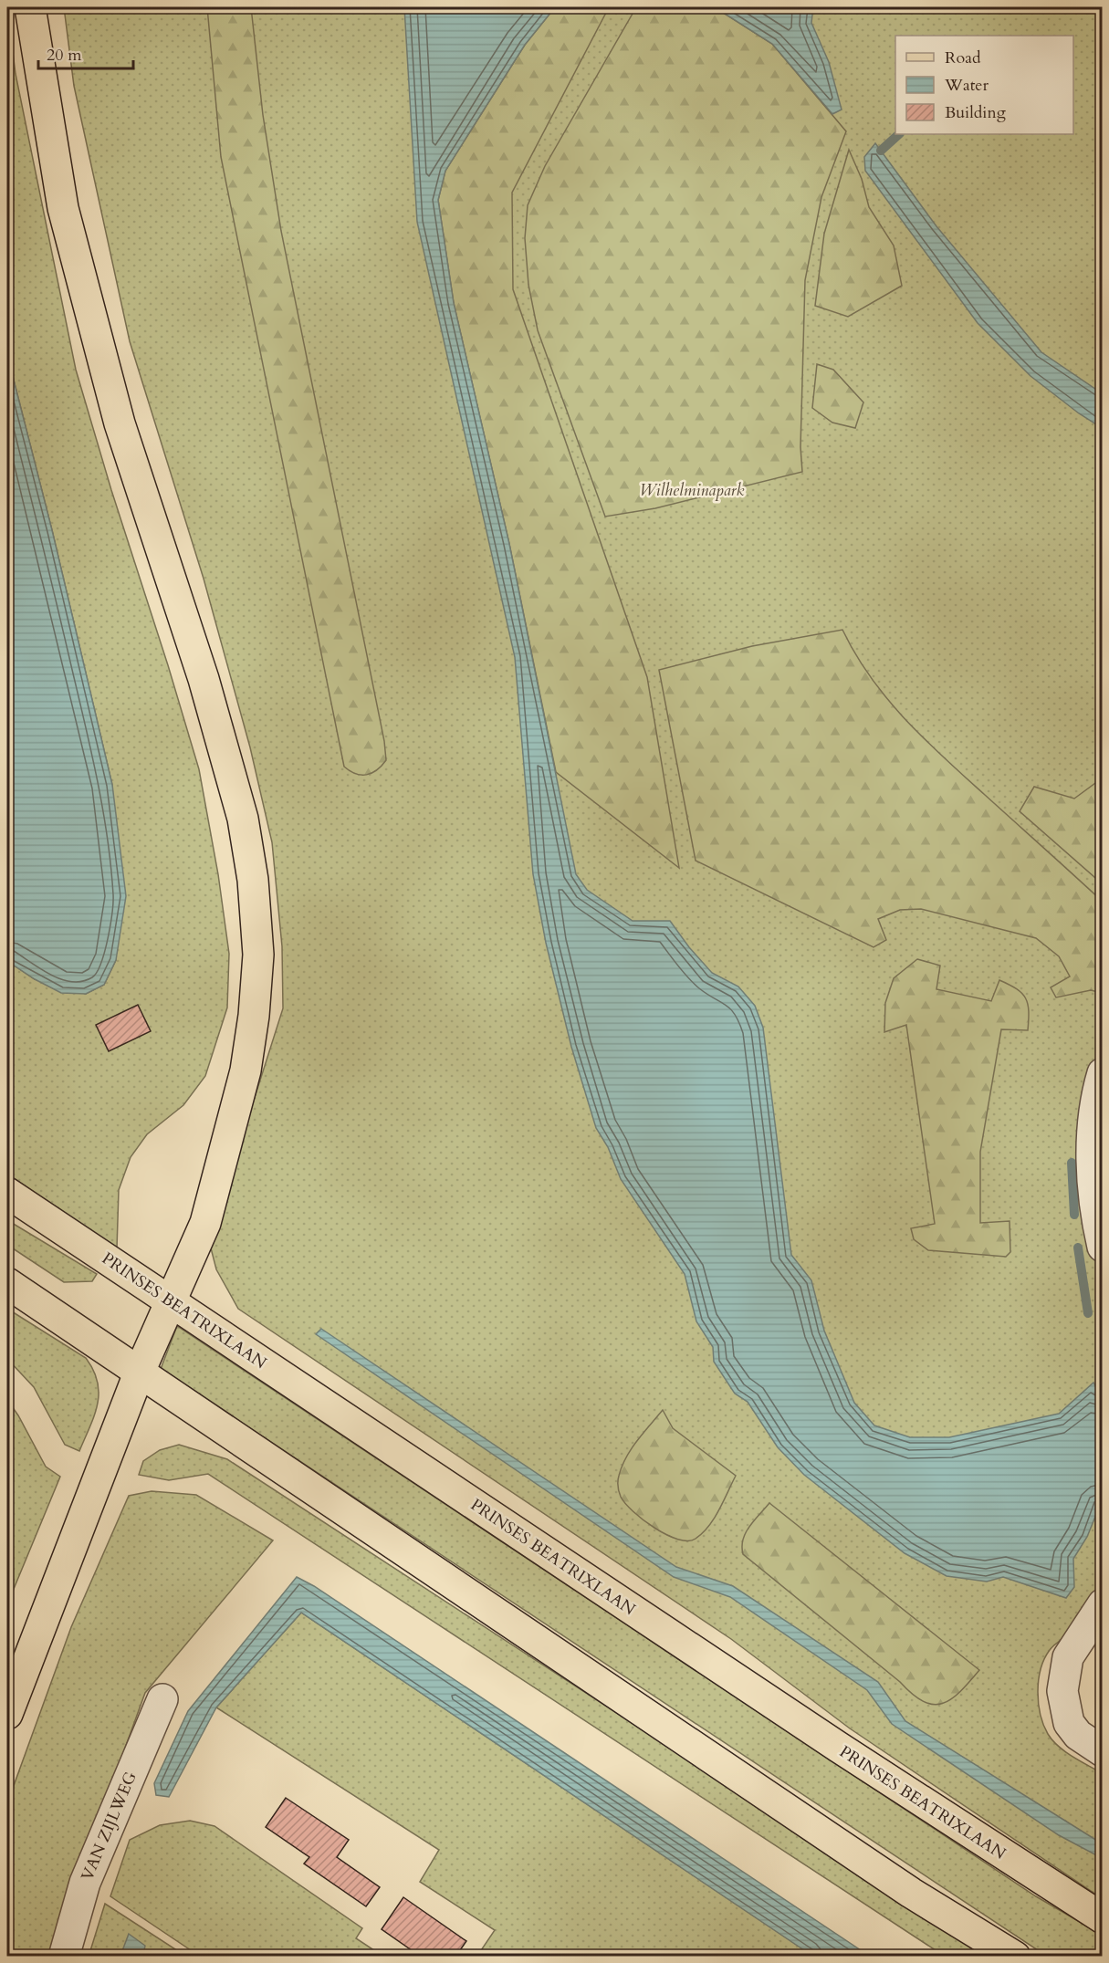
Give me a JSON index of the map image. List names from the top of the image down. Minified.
{"streets":{"main road":["PRINSES BEATRIXLAAN"],"street":["VAN ZIJLWEG"]},"parks":["Wilhelminapark"],"legend":["Road","Water","Building"],"scale_bar":"20 m"}
